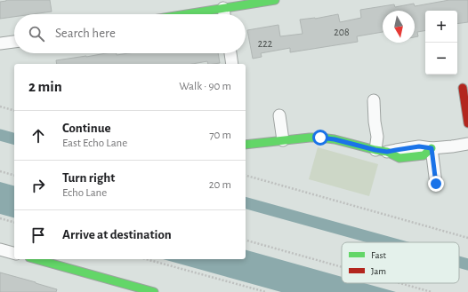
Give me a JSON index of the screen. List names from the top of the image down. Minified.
{"house_numbers":["208","222"],"legend":["Fast","Jam"],"north":"bottom","page":{"map_buttons":["+","−"],"search":"Search here","heading":["2 min","Walk · 90 m"],"list":[["Continue","East Echo Lane","70 m"],["Turn right","Echo Lane","20 m"],"Arrive at destination"]}}
